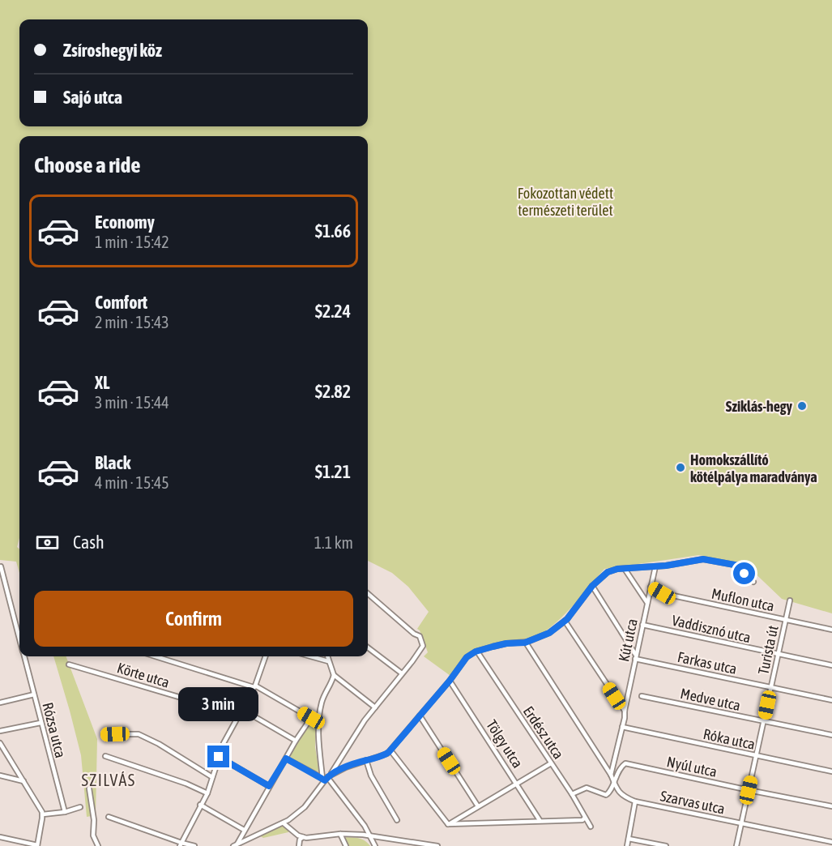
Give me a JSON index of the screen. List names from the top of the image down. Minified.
{"streets":{"street":["Muflon utca","Vaddisznó utca","Kút utca","Turista út","Farkas utca","Körte utca","Medve utca","Rózsa utca","Erdész utca","Róka utca","Tölgy utca","Nyúl utca","Szarvas utca"]},"crossings":[["Muflon utca","Kút utca"],["Muflon utca","Turista út"],["Vaddisznó utca","Kút utca"],["Vaddisznó utca","Turista út"],["Kút utca","Farkas utca"],["Kút utca","Róka utca"],["Turista út","Farkas utca"],["Turista út","Medve utca"],["Turista út","Róka utca"],["Turista út","Nyúl utca"],["Turista út","Szarvas utca"]],"districts":["SZILVÁS"],"parks":["Fokozottan védett természeti terület"],"places":["Sziklás-hegy","Homokszállító kötélpálya maradványa"],"page":{"banner":["Zsíroshegyi köz","Sajó utca"],"heading":"Choose a ride","list":[{"name":"Economy","note":"1 min · 15:42","value":"$1.66"},{"name":"Comfort","note":"2 min · 15:43","value":"$2.24"},{"name":"XL","note":"3 min · 15:44","value":"$2.82"},{"name":"Black","note":"4 min · 15:45","value":"$1.21"}],"pay":["Cash","1.1 km"],"buttons":"Confirm","bubble":"3 min"}}
